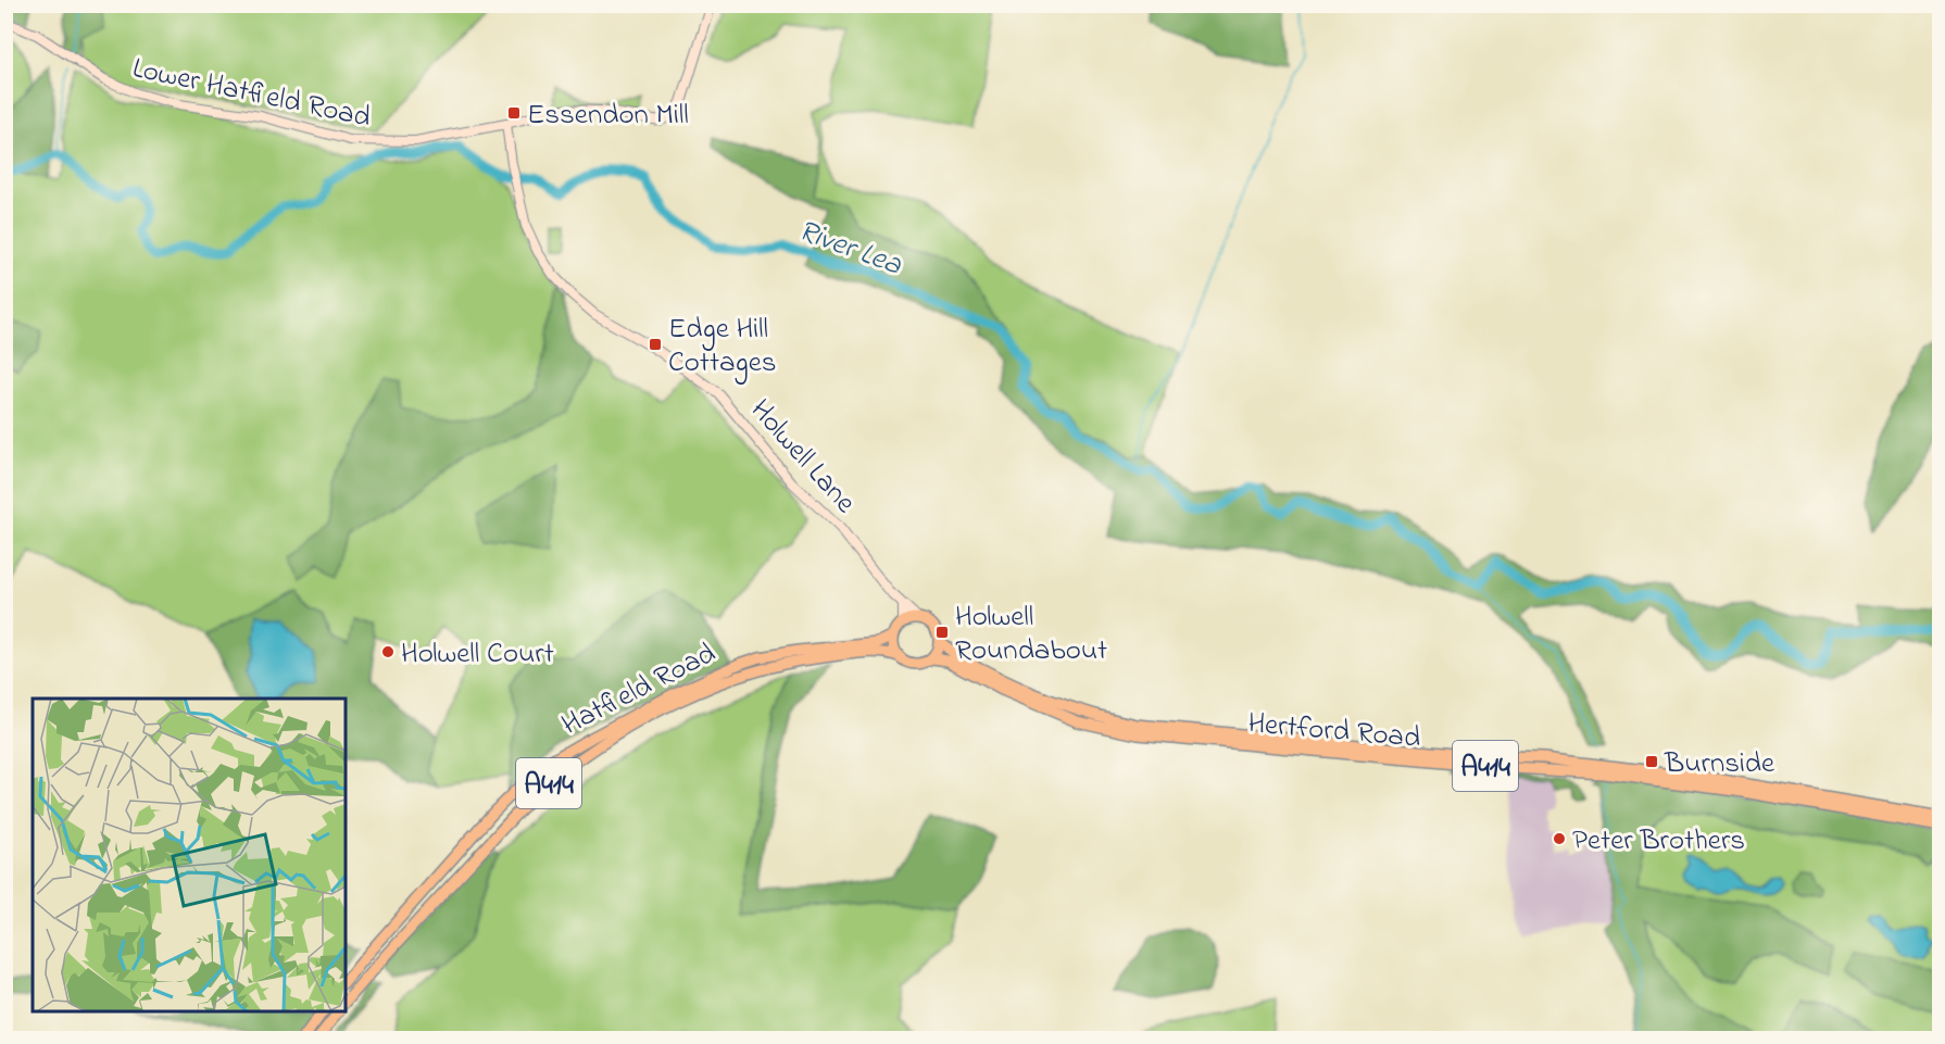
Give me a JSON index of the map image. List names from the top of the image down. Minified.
{"streets":{"highway":["Hatfield Road","Hertford Road","A414"],"main road":["Lower Hatfield Road","Holwell Lane"]},"crossings":[["Lower Hatfield Road","Holwell Lane"],["Holwell Lane","Hatfield Road"],["Holwell Lane","Hertford Road"],["Hatfield Road","Hertford Road"]],"water":["River Lea"],"places":{"transit":["Essendon Mill","Edge Hill Cottages","Holwell Roundabout","Burnside"],"other":["Holwell Court","Peter Brothers"]}}
